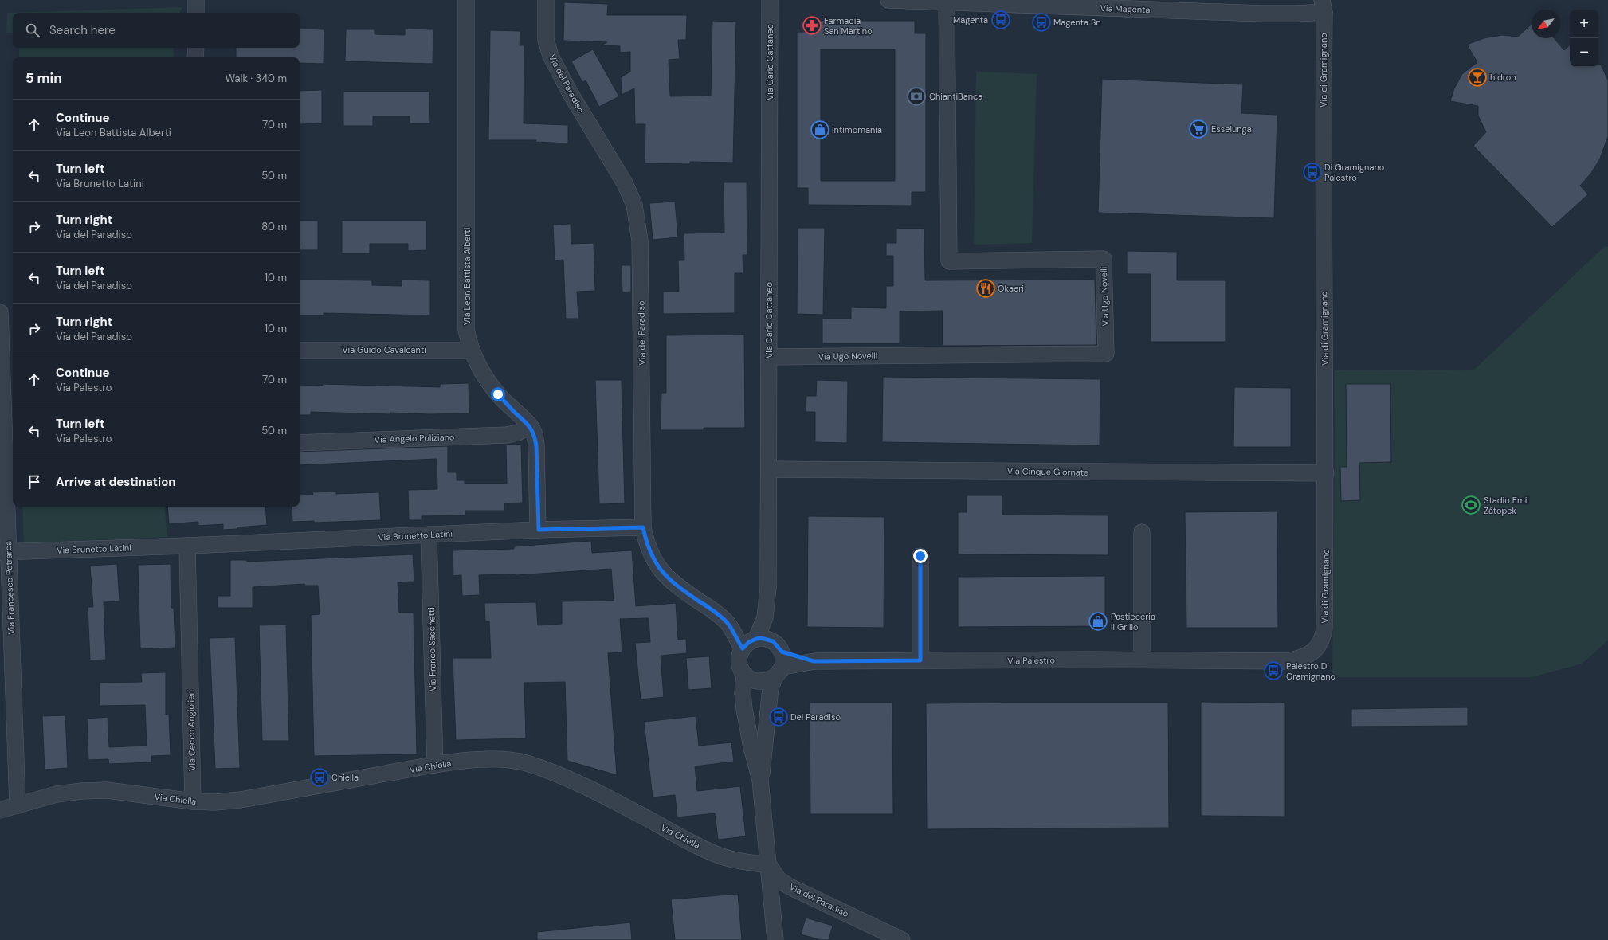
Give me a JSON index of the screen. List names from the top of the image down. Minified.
{"streets":{"street":["Via Magenta","Via Carlo Cattaneo","Via di Gramignano","Via del Paradiso","Via Leon Battista Alberti","Via Ugo Novelli","Via Guido Cavalcanti","Via Angelo Poliziano","Via Cinque Giornate","Via Brunetto Latini","Via Francesco Petrarca","Via Franco Sacchetti","Via Palestro","Via Cecco Angiolieri","Via Chiella"]},"crossings":[["Via Magenta","Via di Gramignano"],["Via Magenta","Via Ugo Novelli"],["Via Carlo Cattaneo","Via del Paradiso"],["Via Carlo Cattaneo","Via Ugo Novelli"],["Via Carlo Cattaneo","Via Cinque Giornate"],["Via Carlo Cattaneo","Via Palestro"],["Via di Gramignano","Via Cinque Giornate"],["Via di Gramignano","Via Palestro"],["Via del Paradiso","Via Brunetto Latini"],["Via del Paradiso","Via Palestro"],["Via del Paradiso","Via Chiella"],["Via Leon Battista Alberti","Via Guido Cavalcanti"],["Via Leon Battista Alberti","Via Angelo Poliziano"],["Via Leon Battista Alberti","Via Brunetto Latini"],["Via Brunetto Latini","Via Francesco Petrarca"],["Via Brunetto Latini","Via Franco Sacchetti"],["Via Brunetto Latini","Via Cecco Angiolieri"],["Via Francesco Petrarca","Via Chiella"],["Via Franco Sacchetti","Via Chiella"],["Via Cecco Angiolieri","Via Chiella"]],"places":{"bus stop":["Magenta","Magenta Sn","Di Gramignano Palestro","Palestro Di Gramignano","Del Paradiso","Chiella"],"pharmacy":["Farmacia San Martino"],"bar":["hidron"],"bank":["ChiantiBanca"],"supermarket":["Esselunga"],"shop":["Intimomania","Pasticceria Il Grillo"],"restaurant":["Okaeri"],"sports":["Stadio Emil Zátopek"]},"north":"bottom left","page":{"map_buttons":["+","−"],"search":"Search here","heading":["5 min","Walk · 340 m"],"list":[["Continue","Via Leon Battista Alberti","70 m"],["Turn left","Via Brunetto Latini","50 m"],["Turn right","Via del Paradiso","80 m"],["Turn left","Via del Paradiso","10 m"],["Turn right","Via del Paradiso","10 m"],["Continue","Via Palestro","70 m"],["Turn left","Via Palestro","50 m"],"Arrive at destination"]}}
